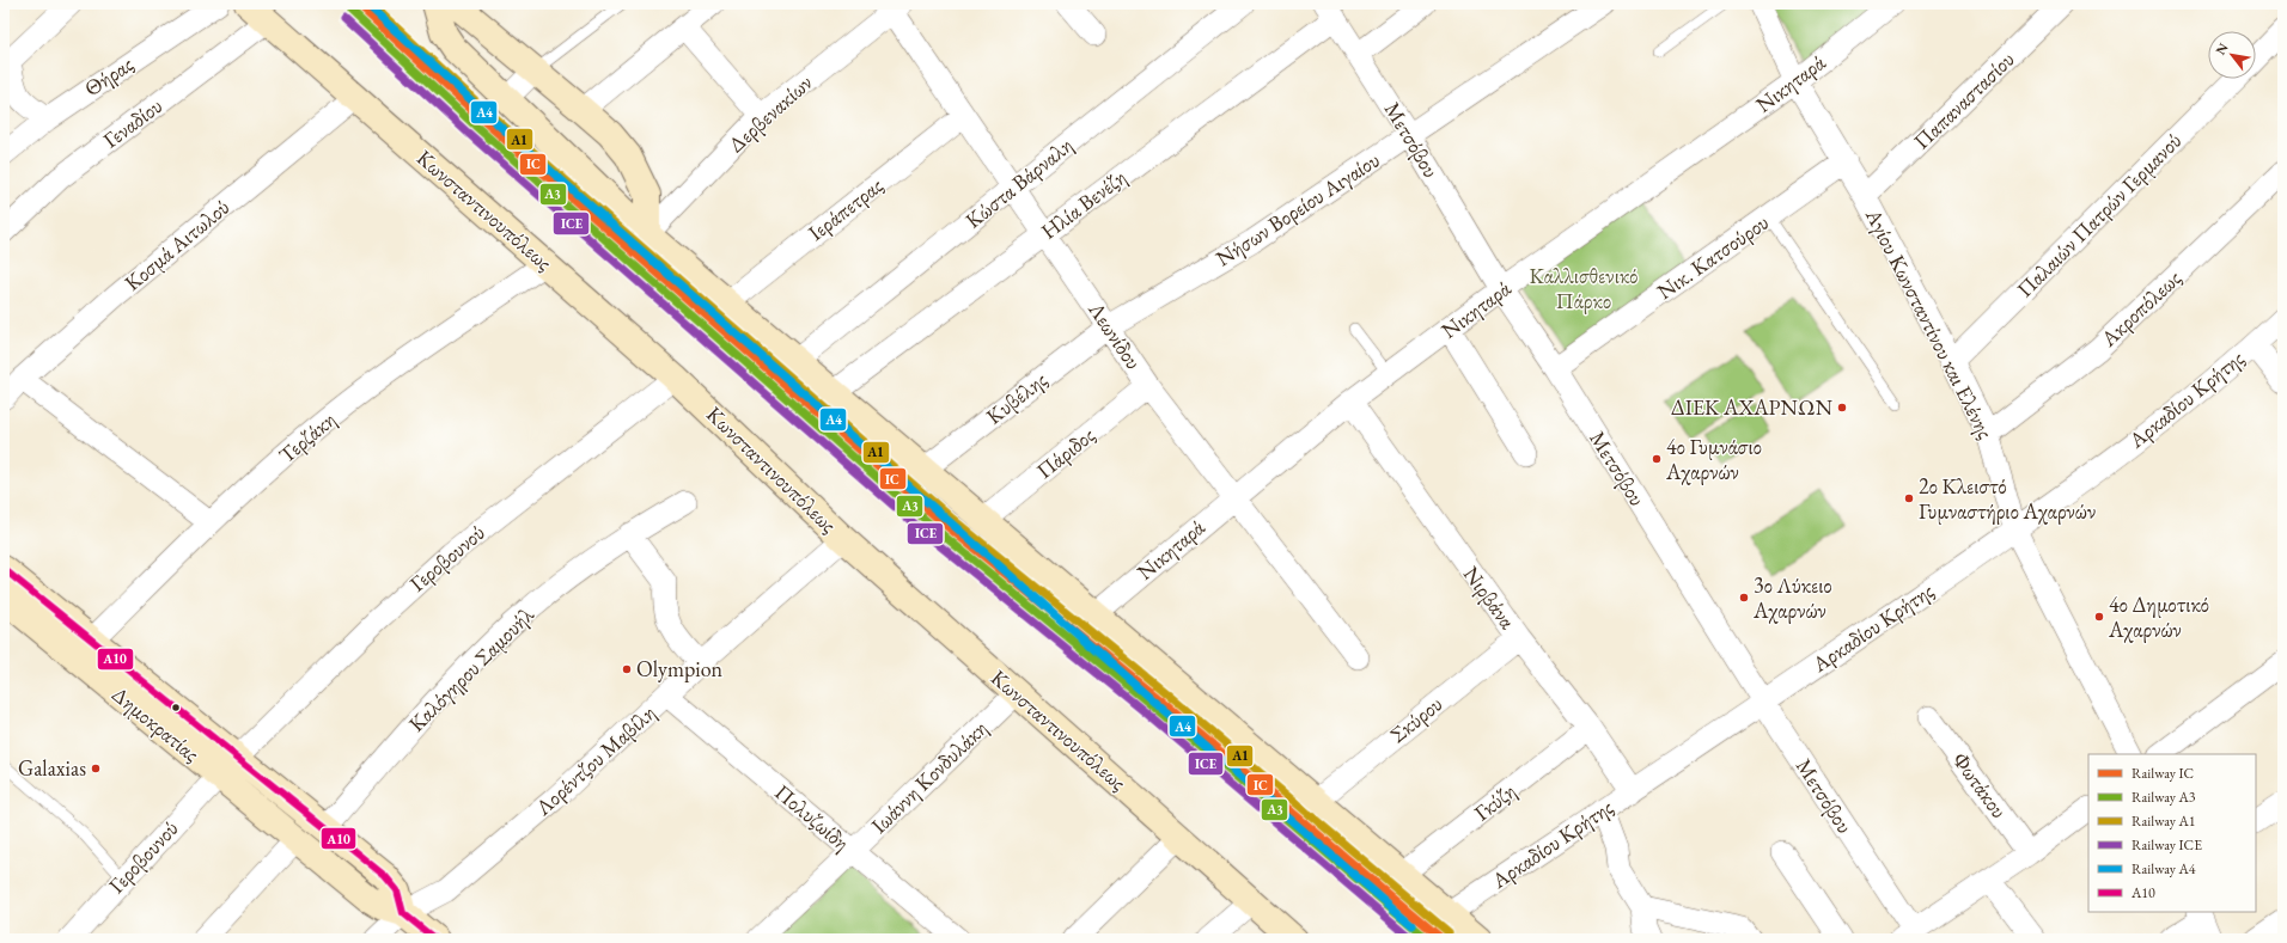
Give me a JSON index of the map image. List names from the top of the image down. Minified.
{"streets":{"street":["Θήρας","Νικηταρά","Παπαναστασίου","Δερβενακίων","Γεναδίου","Μετσόβου","Κώστα Βάρναλη","Ηλία Βενέζη","Ιεράπετρας","Νήσων Βορείου Αιγαίου","Κωνσταντινουπόλεως","Παλαιών Πατρών Γερμανού","Κοσμά Αιτωλού","Νικ. Κατσούρου","Ακροπόλεως","Αγίου Κωνσταντίνου και Ελένης","Λεωνίδου","Κυβέλης","Αρκαδίου Κρήτης","Τερζάκη","Πάριδος","Γεροβουνού","Νιρβάνα","Καλόγηρου Σαμουήλ","Σκύρου","Δημοκρατίας","Λορέντζου Μαβίλη","Ιωάννη Κονδυλάκη","Φωτάκου","Γκύζη","Πολυζωίδη"]},"crossings":[["Νικηταρά","Μετσόβου"],["Νικηταρά","Αγίου Κωνσταντίνου και Ελένης"],["Νικηταρά","Λεωνίδου"],["Νικηταρά","Νιρβάνα"],["Παπαναστασίου","Αγίου Κωνσταντίνου και Ελένης"],["Δερβενακίων","Λεωνίδου"],["Γεναδίου","Κωνσταντινουπόλεως"],["Μετσόβου","Ηλία Βενέζη"],["Μετσόβου","Νήσων Βορείου Αιγαίου"],["Μετσόβου","Νικ. Κατσούρου"],["Μετσόβου","Αρκαδίου Κρήτης"],["Κώστα Βάρναλη","Λεωνίδου"],["Ηλία Βενέζη","Λεωνίδου"],["Ιεράπετρας","Λεωνίδου"],["Νήσων Βορείου Αιγαίου","Λεωνίδου"],["Νήσων Βορείου Αιγαίου","Κυβέλης"],["Κωνσταντινουπόλεως","Κοσμά Αιτωλού"],["Κωνσταντινουπόλεως","Τερζάκη"],["Κωνσταντινουπόλεως","Γεροβουνού"],["Κωνσταντινουπόλεως","Λορέντζου Μαβίλη"],["Κωνσταντινουπόλεως","Ιωάννη Κονδυλάκη"],["Παλαιών Πατρών Γερμανού","Αγίου Κωνσταντίνου και Ελένης"],["Νικ. Κατσούρου","Αγίου Κωνσταντίνου και Ελένης"],["Ακροπόλεως","Αγίου Κωνσταντίνου και Ελένης"],["Αγίου Κωνσταντίνου και Ελένης","Αρκαδίου Κρήτης"],["Λεωνίδου","Κυβέλης"],["Λεωνίδου","Πάριδος"],["Αρκαδίου Κρήτης","Νιρβάνα"],["Τερζάκη","Δημοκρατίας"],["Γεροβουνού","Δημοκρατίας"],["Νιρβάνα","Σκύρου"],["Νιρβάνα","Γκύζη"],["Καλόγηρου Σαμουήλ","Δημοκρατίας"],["Δημοκρατίας","Λορέντζου Μαβίλη"],["Λορέντζου Μαβίλη","Πολυζωίδη"],["Ιωάννη Κονδυλάκη","Πολυζωίδη"]],"parks":["Καλλισθενικό Πάρκο"],"places":["ΔΙΕΚ ΑΧΑΡΝΩΝ","4ο Γυμνάσιο Αχαρνών","2ο Κλειστό Γυμναστήριο Αχαρνών","3ο Λύκειο Αχαρνών","4ο Δημοτικό Αχαρνών","Olympion","Galaxias"],"lines":["rail line IC","rail line A1","rail line A4","rail line A3","rail line ICE","transit line Α10"],"legend":["Railway IC","Railway A3","Railway A1","Railway ICE","Railway A4","Α10"],"north":"top left"}
